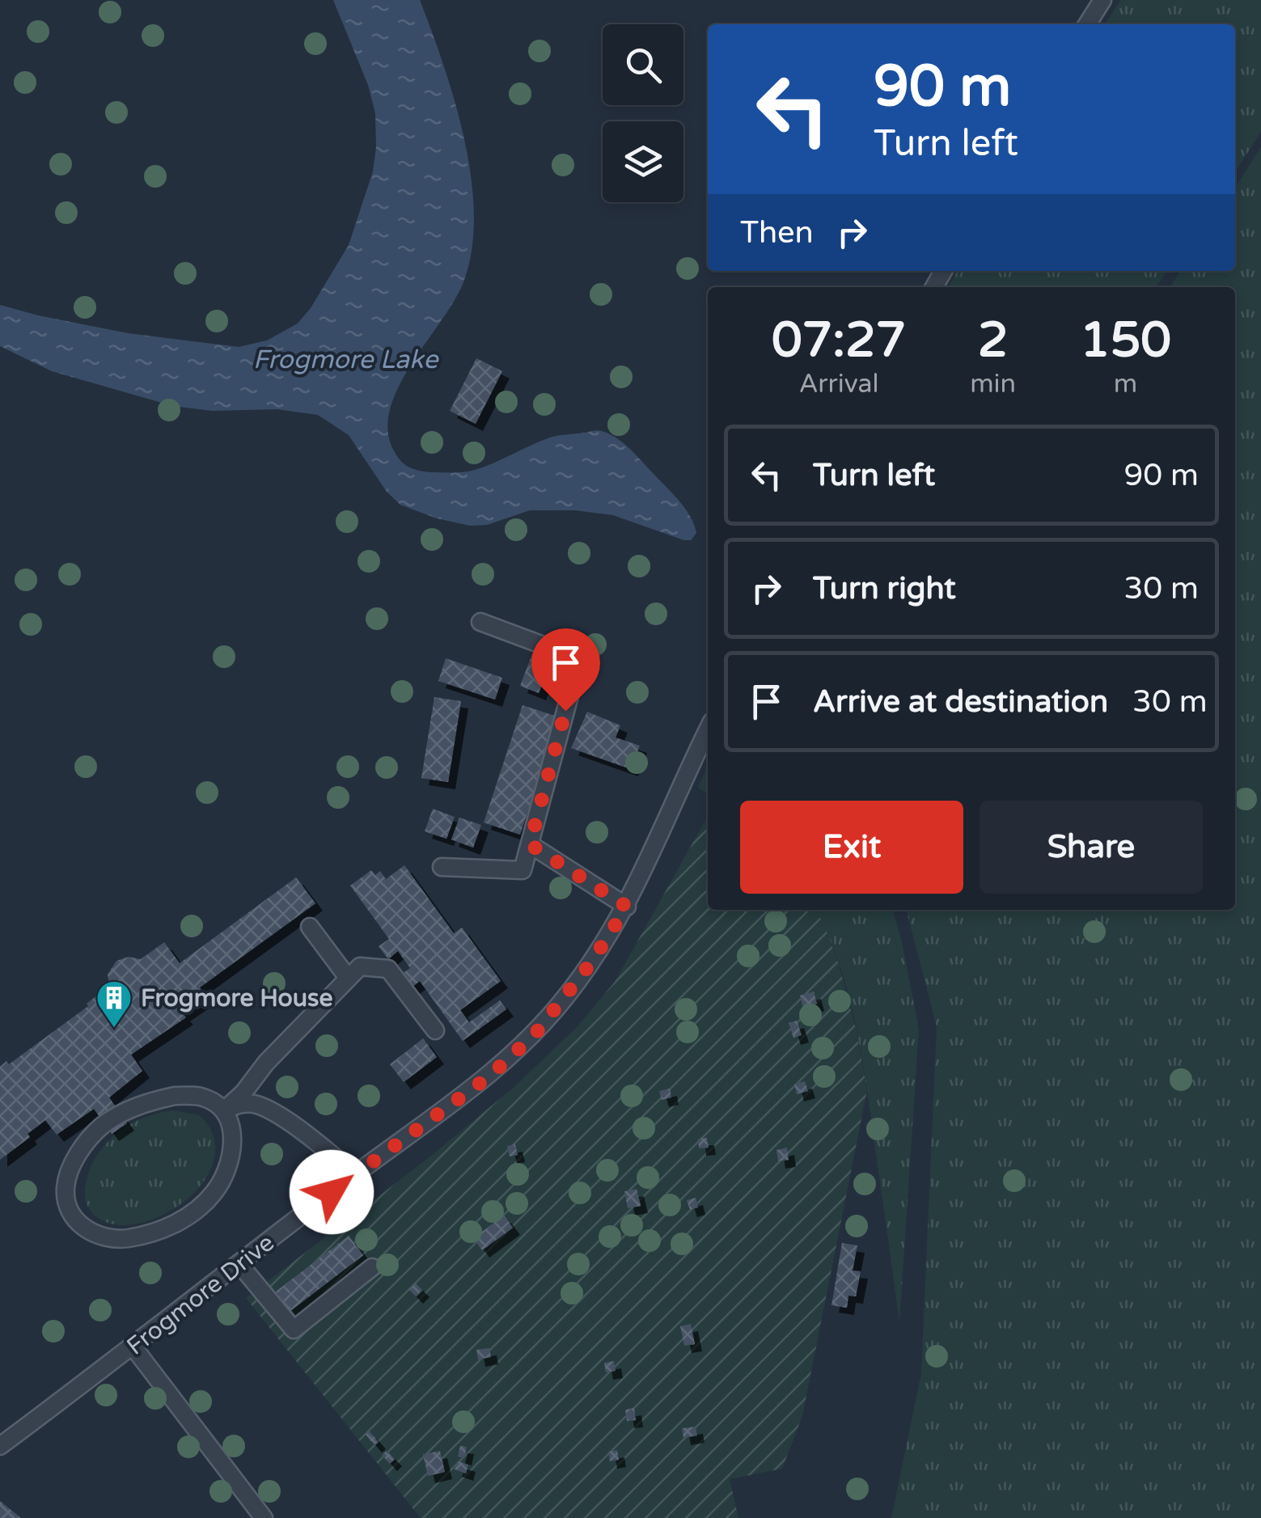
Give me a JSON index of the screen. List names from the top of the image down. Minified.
{"streets":{"lane":["Frogmore Drive"]},"water":["Frogmore Lake"],"places":{"building":["Frogmore House"]},"page":{"turn":["90 m","Turn left"],"then":"Then","eta":["07:27","Arrival","2","min","150","m"],"list":[{"name":"Turn left","value":"90 m"},{"name":"Turn right","value":"30 m"},{"name":"Arrive at destination","value":"30 m"}],"buttons":["Exit","Share"]}}
